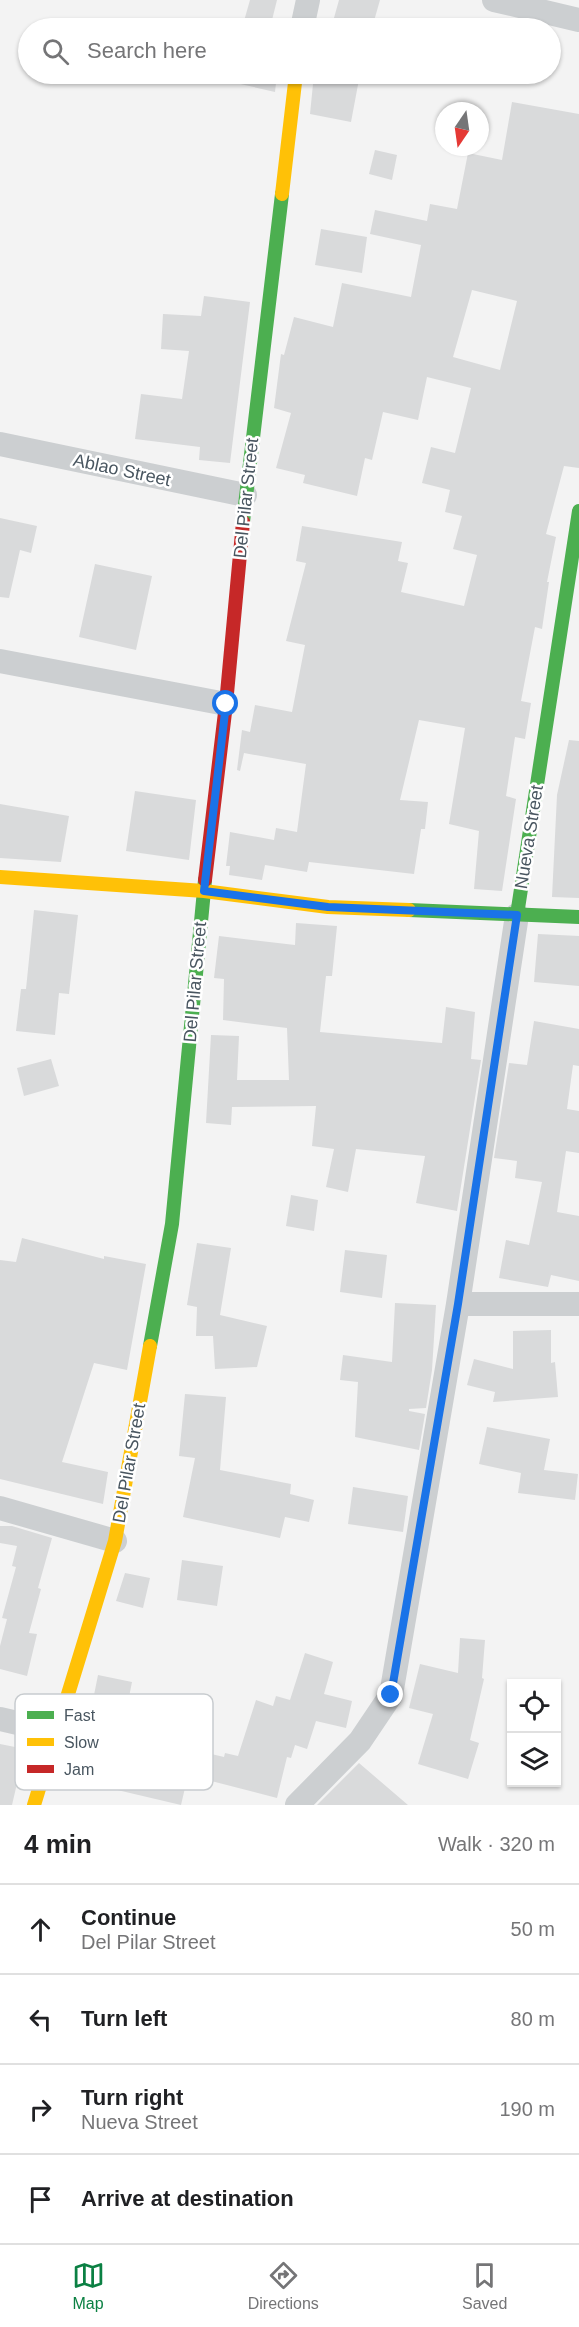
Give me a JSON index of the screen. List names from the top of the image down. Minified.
{"streets":{"street":["Ablao Street","Del Pilar Street","Nueva Street"]},"crossings":[["Ablao Street","Del Pilar Street"]],"legend":["Fast","Slow","Jam"],"north":"bottom","page":{"search":"Search here","heading":["4 min","Walk · 320 m"],"list":[["Continue","Del Pilar Street","50 m"],["Turn left","80 m"],["Turn right","Nueva Street","190 m"],"Arrive at destination"],"nav":["Map","Directions","Saved"]}}
